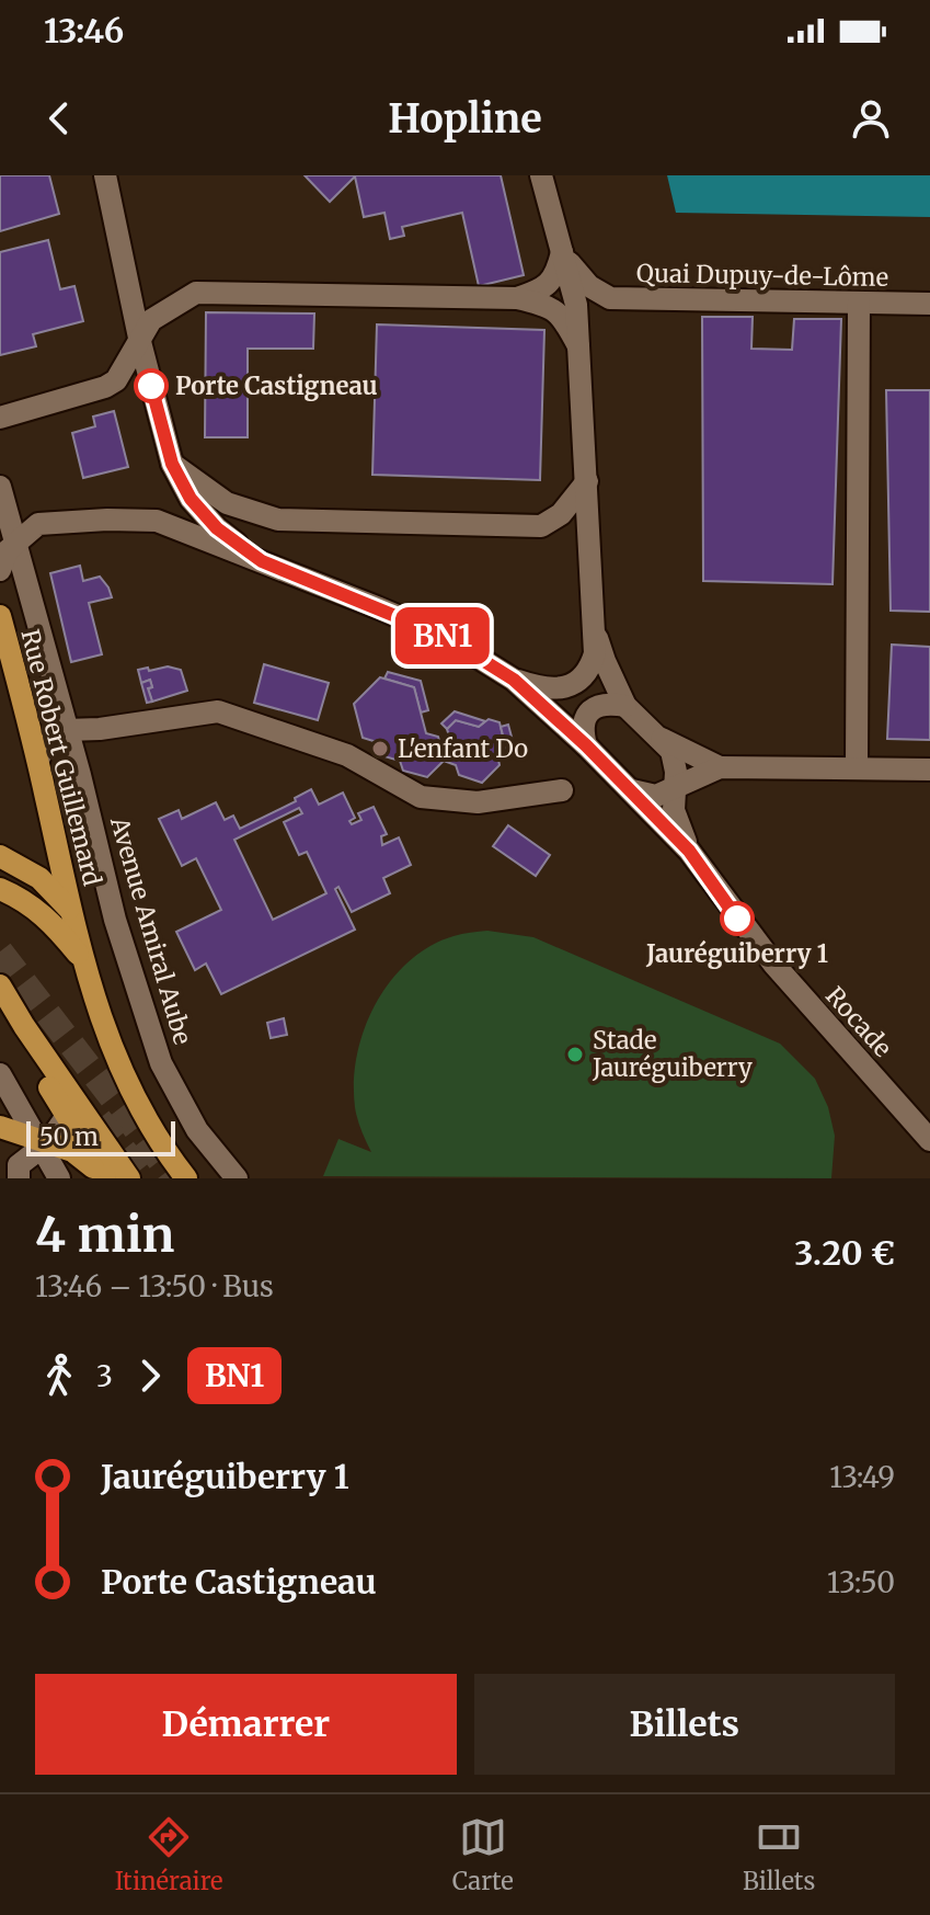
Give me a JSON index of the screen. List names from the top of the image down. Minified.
{"streets":{"main road":["Rue Robert Guillemard"],"street":["Quai Dupuy-de-Lôme","Avenue Amiral Aube","Rocade"]},"places":["Porte Castigneau","L'enfant Do","Jauréguiberry 1","Stade Jauréguiberry"],"lines":["bus line BN1"],"scale_bar":"50 m","page":{"status":"13:46","header":"Hopline","on_map":"BN1","scale":"50 m","heading":["4 min","13:46 – 13:50 · Bus","3.20 €"],"legs":["3","BN1"],"list":[{"name":"Jauréguiberry 1","value":"13:49"},{"name":"Porte Castigneau","value":"13:50"}],"buttons":["Démarrer","Billets"],"tabs":["Itinéraire","Carte","Billets"]}}
